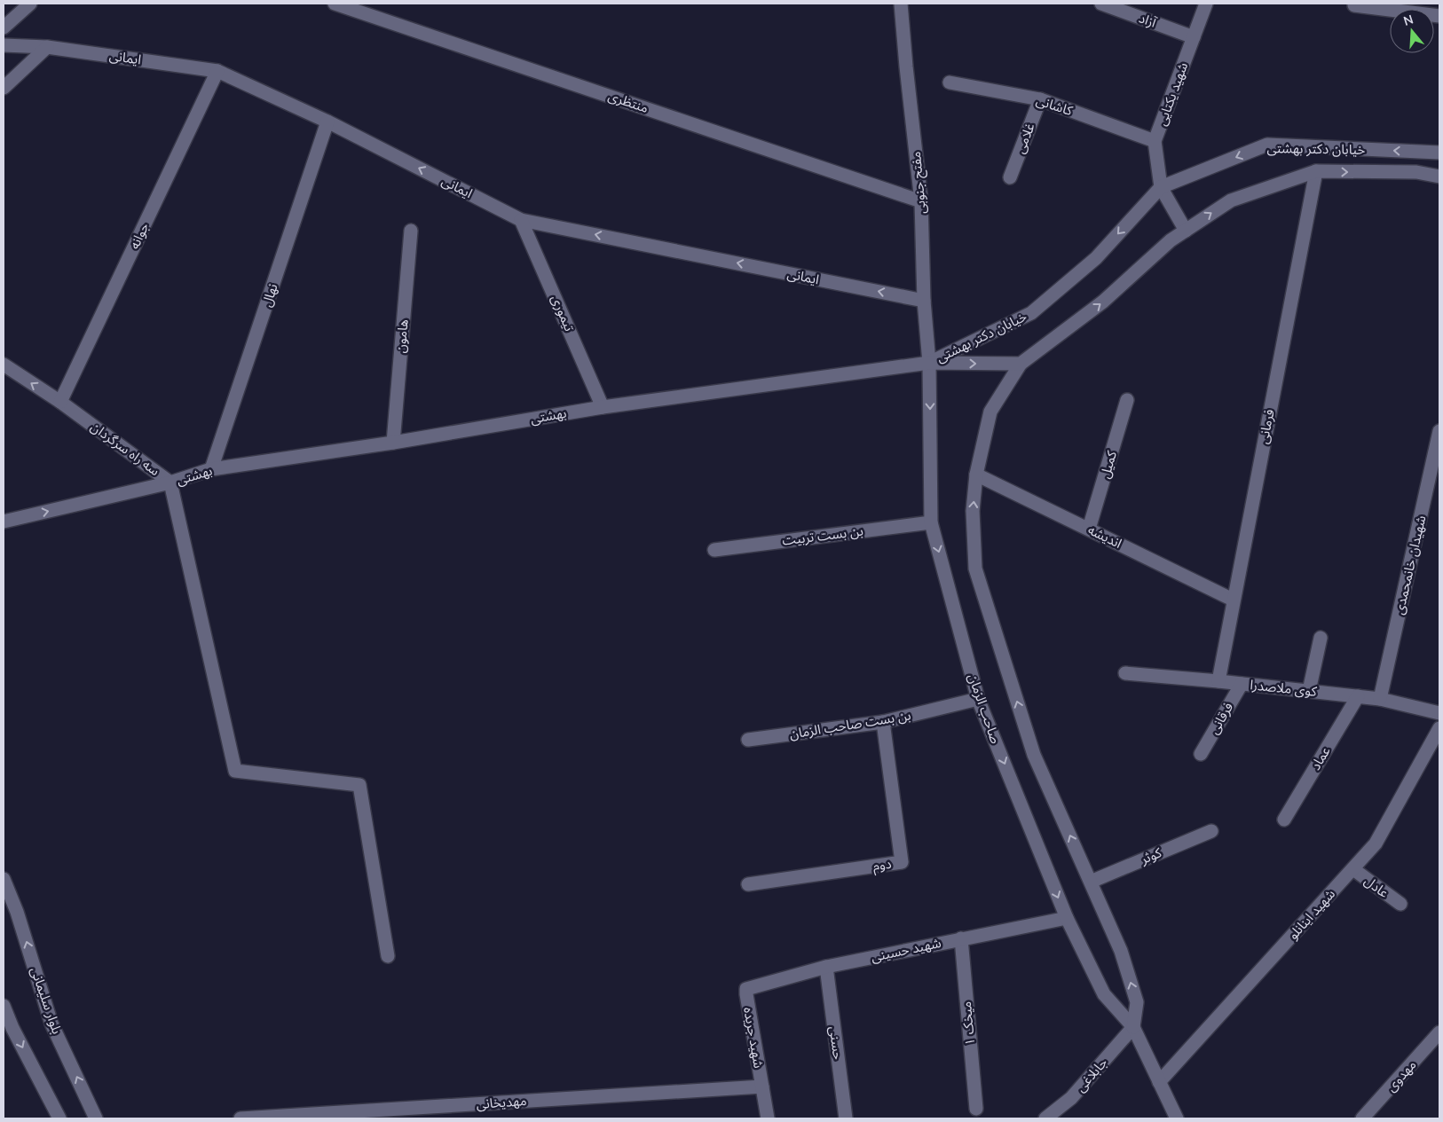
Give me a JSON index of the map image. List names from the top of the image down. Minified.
{"streets":{"street":["آزاد","ایمانی","شهید یکتایی","منتظری","کاشانی","غلامی","خیابان دکتر بهشتی","مفتح جنوبی","جوانه","نهال","تیموری","هامون","بهشتی","فرمانی","سه راه سرگردان","کمیل","بن بست تربیت","اندیشه","شهیدان خانمحمدی","کوی ملاصدرا","صاحب الزمان","فرقانی","بن بست صاحب الزمان","عماد","کوثر","دوم","عادل","شهید اینانلو","شهید حسینی","بلوار سلیمانی","میخک ۱","شهید جریده","حسنی","جابلاغی","مهدوی","مهدیخانی"]},"crossings":[["آزاد","شهید یکتایی"],["ایمانی","مفتح جنوبی"],["ایمانی","جوانه"],["ایمانی","نهال"],["ایمانی","تیموری"],["شهید یکتایی","کاشانی"],["شهید یکتایی","خیابان دکتر بهشتی"],["منتظری","مفتح جنوبی"],["کاشانی","غلامی"],["خیابان دکتر بهشتی","مفتح جنوبی"],["خیابان دکتر بهشتی","بهشتی"],["خیابان دکتر بهشتی","فرمانی"],["خیابان دکتر بهشتی","صاحب الزمان"],["مفتح جنوبی","بهشتی"],["مفتح جنوبی","صاحب الزمان"],["جوانه","سه راه سرگردان"],["نهال","بهشتی"],["تیموری","بهشتی"],["هامون","بهشتی"],["بهشتی","سه راه سرگردان"],["بهشتی","صاحب الزمان"],["فرمانی","اندیشه"],["فرمانی","کوی ملاصدرا"],["کمیل","اندیشه"],["بن بست تربیت","صاحب الزمان"],["شهیدان خانمحمدی","کوی ملاصدرا"],["کوی ملاصدرا","فرقانی"],["کوی ملاصدرا","عماد"],["صاحب الزمان","بن بست صاحب الزمان"],["صاحب الزمان","شهید اینانلو"],["صاحب الزمان","شهید حسینی"],["صاحب الزمان","جابلاغی"],["بن بست صاحب الزمان","دوم"],["عادل","شهید اینانلو"],["شهید حسینی","میخک ۱"],["شهید حسینی","شهید جریده"],["شهید حسینی","حسنی"],["شهید جریده","مهدیخانی"]],"one_way":["ایمانی"],"north":"top"}
